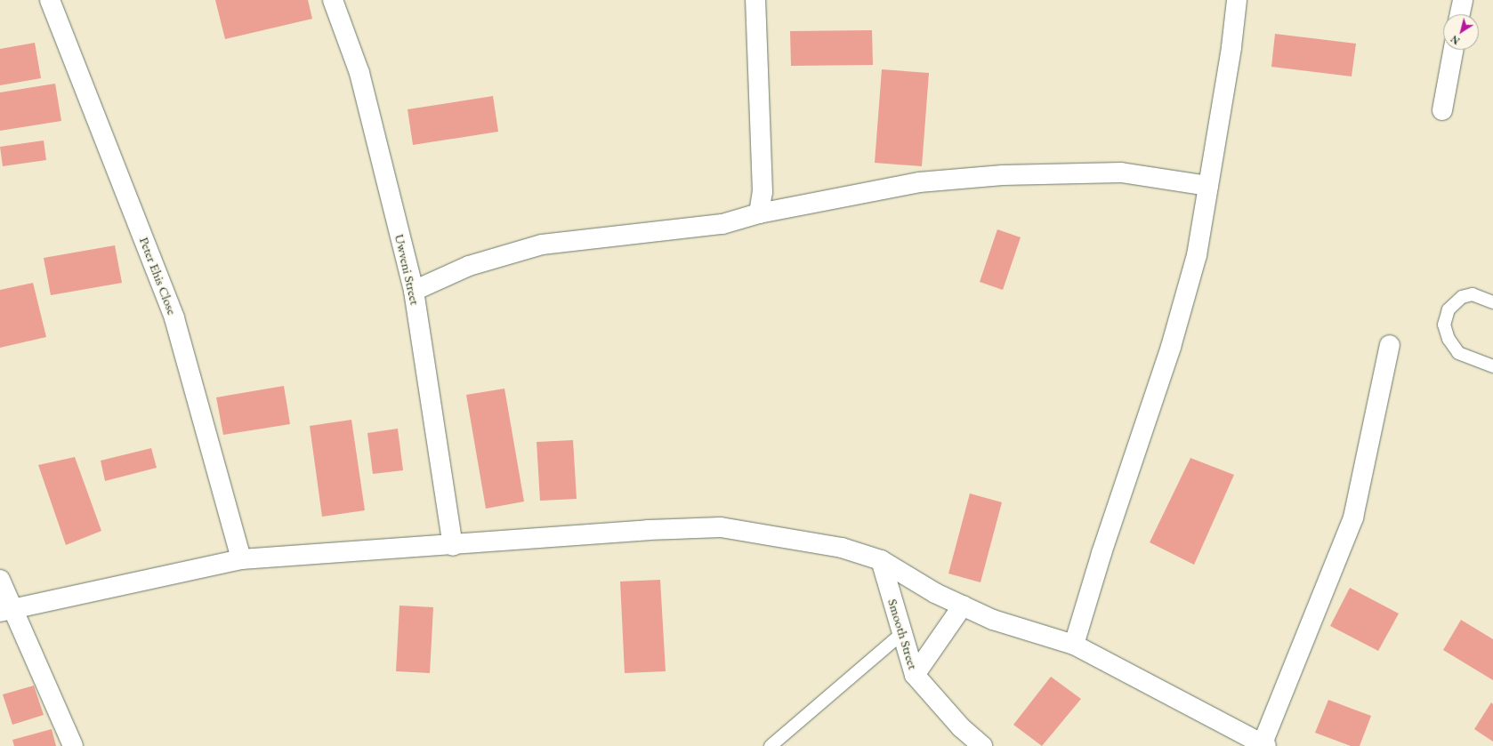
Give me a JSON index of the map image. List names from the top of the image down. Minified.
{"streets":{"street":["Uwveni Street","Peter Ehis Close","Smooth Street"]},"north":"bottom left"}
